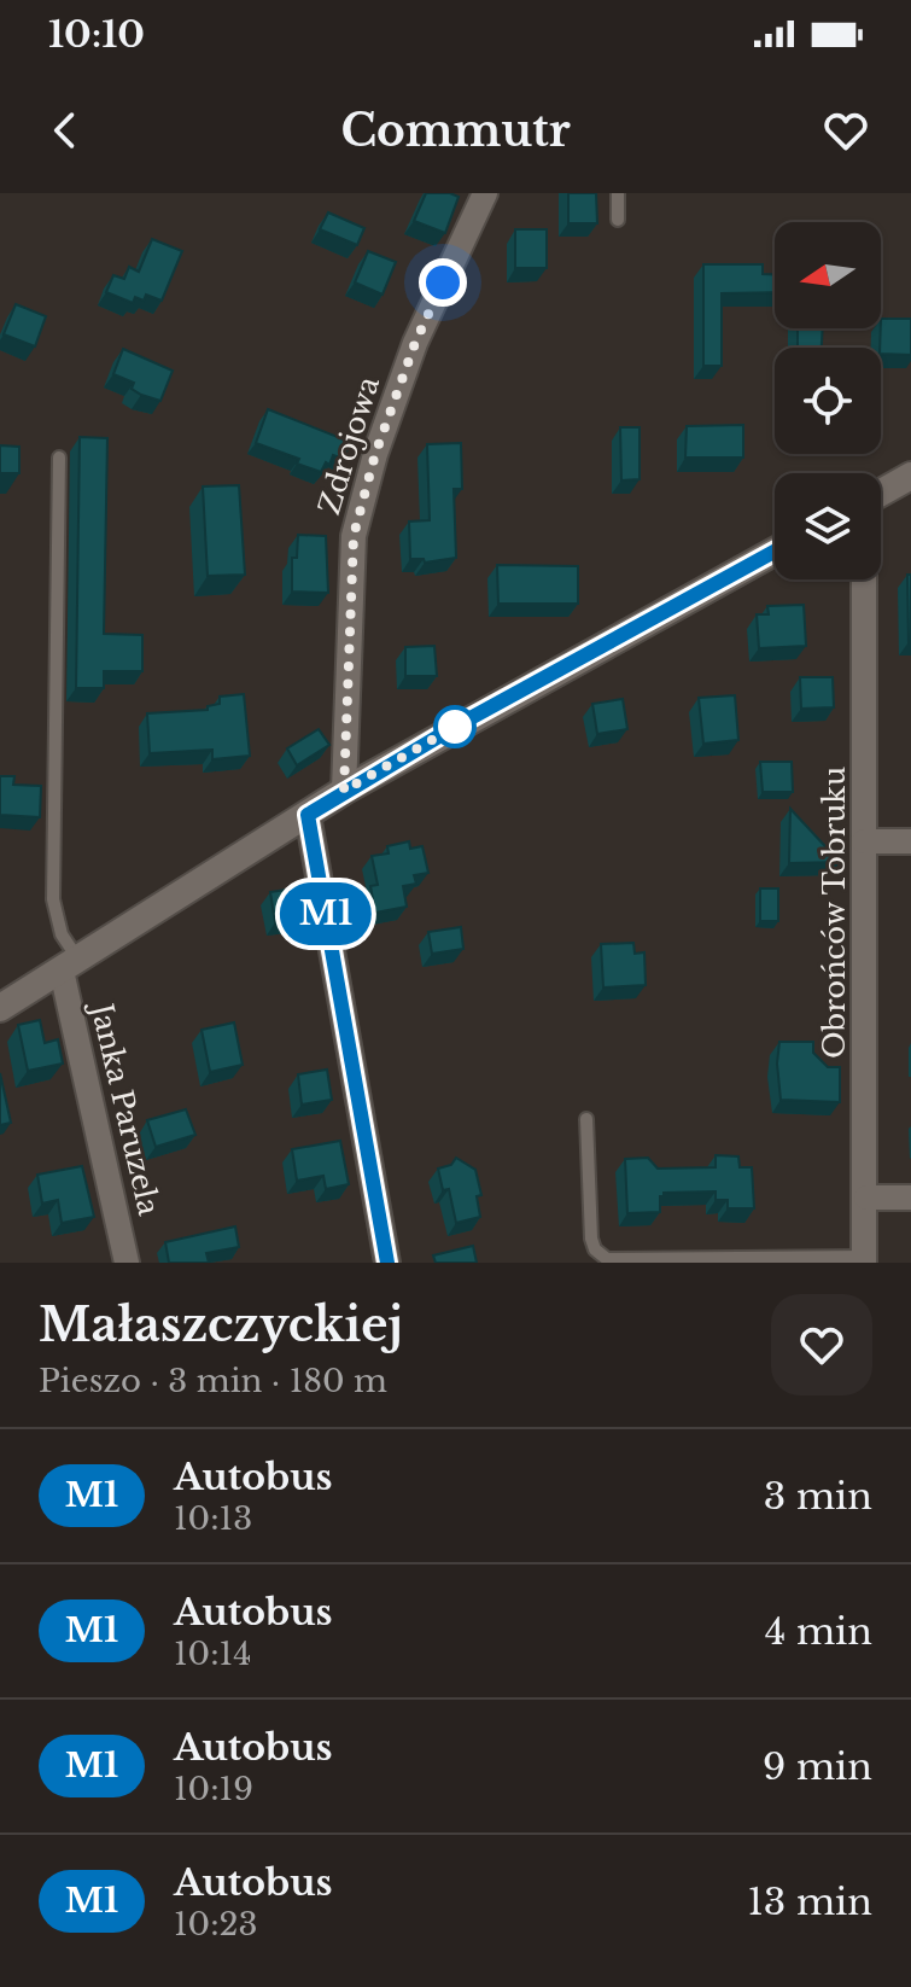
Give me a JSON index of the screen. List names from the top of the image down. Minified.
{"streets":{"street":["Zdrojowa","Obrońców Tobruku","Janka Paruzela"]},"lines":["bus line M1"],"north":"left","page":{"status":"10:10","header":"Commutr","on_map":"M1","heading":["Małaszczyckiej","Pieszo · 3 min · 180 m"],"list":[{"mark":"M1","name":"Autobus","note":"10:13","value":"3 min"},{"mark":"M1","name":"Autobus","note":"10:14","value":"4 min"},{"mark":"M1","name":"Autobus","note":"10:19","value":"9 min"},{"mark":"M1","name":"Autobus","note":"10:23","value":"13 min"}]}}
